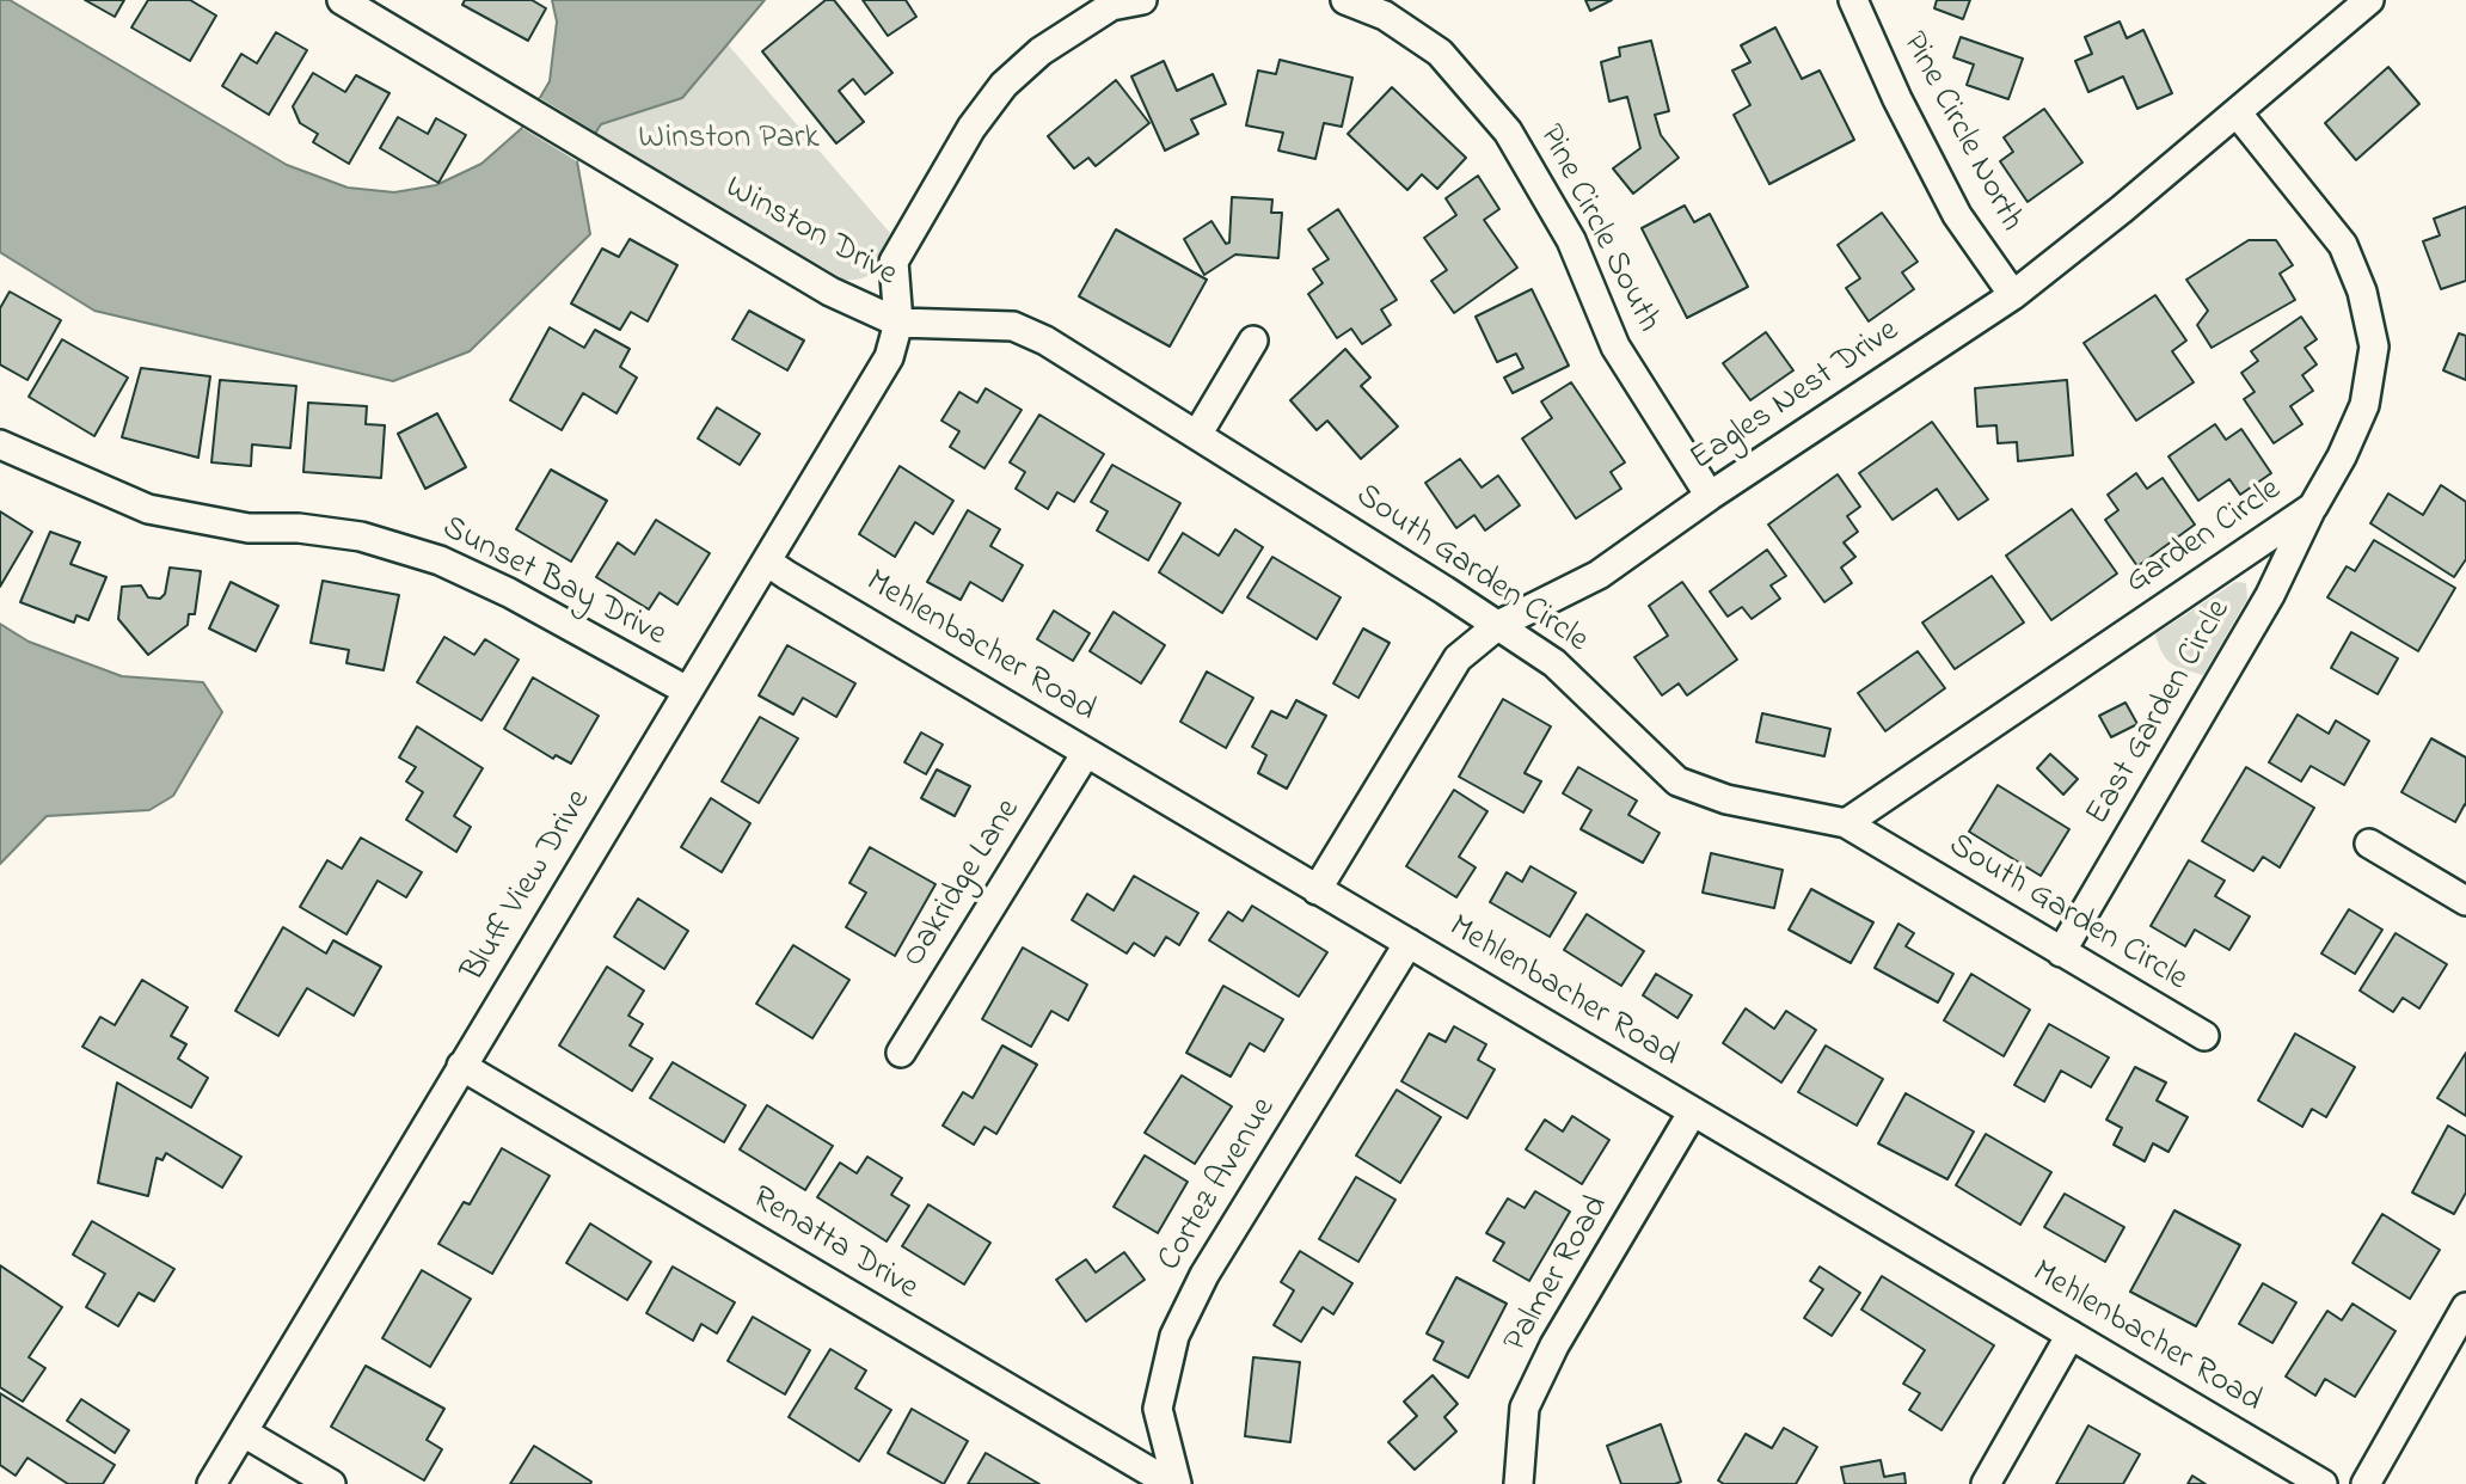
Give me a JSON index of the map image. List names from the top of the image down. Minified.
{"streets":{"street":["Pine Circle North","Pine Circle South","Winston Drive","Eagles Nest Drive","Garden Circle","South Garden Circle","Sunset Bay Drive","Mehlenbacher Road","East Garden Circle","Oakridge Lane","Bluff View Drive","Cortez Avenue","Renatta Drive","Palmer Road"]},"crossings":[["Pine Circle North","Eagles Nest Drive"],["Pine Circle South","Eagles Nest Drive"],["Winston Drive","South Garden Circle"],["Winston Drive","Bluff View Drive"],["Eagles Nest Drive","Garden Circle"],["Eagles Nest Drive","South Garden Circle"],["Eagles Nest Drive","Mehlenbacher Road"],["Garden Circle","South Garden Circle"],["Garden Circle","East Garden Circle"],["South Garden Circle","East Garden Circle"],["South Garden Circle","Bluff View Drive"],["Sunset Bay Drive","Bluff View Drive"],["Mehlenbacher Road","Oakridge Lane"],["Mehlenbacher Road","Bluff View Drive"],["Mehlenbacher Road","Cortez Avenue"],["Mehlenbacher Road","Palmer Road"],["Bluff View Drive","Renatta Drive"],["Cortez Avenue","Renatta Drive"]],"parks":["Winston Park"]}
